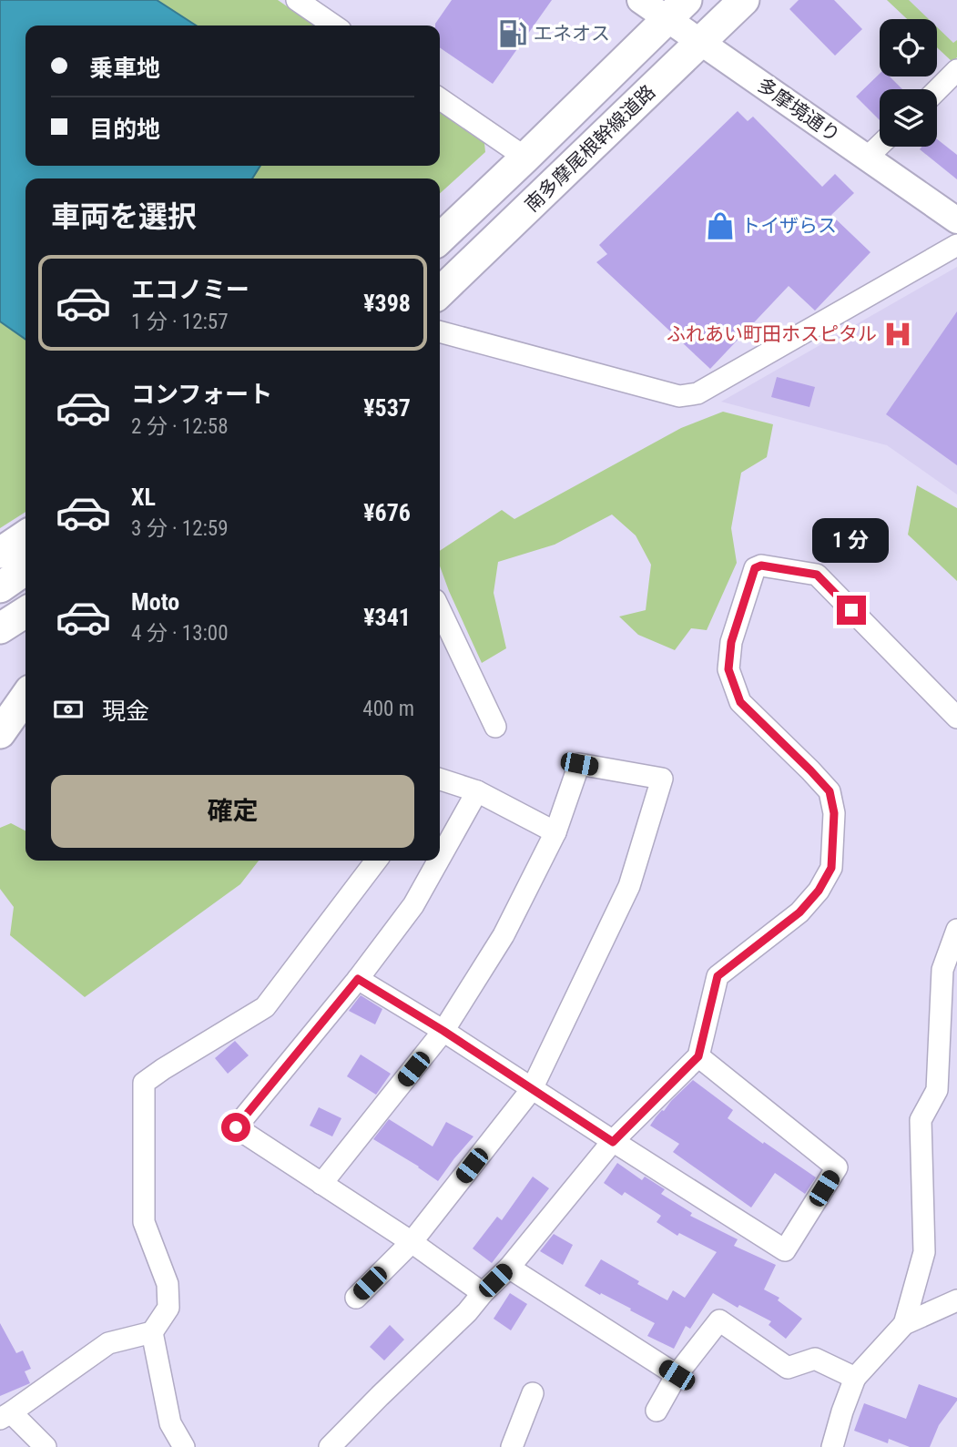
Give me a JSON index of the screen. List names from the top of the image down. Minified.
{"streets":{"main road":["南多摩尾根幹線道路"],"street":["多摩境通り"]},"crossings":[["多摩境通り","南多摩尾根幹線道路"]],"places":{"fuel station":["エネオス"],"shop":["トイザらス"],"hospital":["ふれあい町田ホスピタル"]},"page":{"banner":["乗車地","目的地"],"heading":"車両を選択","list":[{"name":"エコノミー","note":"1 分 · 12:57","value":"¥398"},{"name":"コンフォート","note":"2 分 · 12:58","value":"¥537"},{"name":"XL","note":"3 分 · 12:59","value":"¥676"},{"name":"Moto","note":"4 分 · 13:00","value":"¥341"}],"bubble":"1 分","pay":["現金","400 m"],"buttons":"確定"}}
